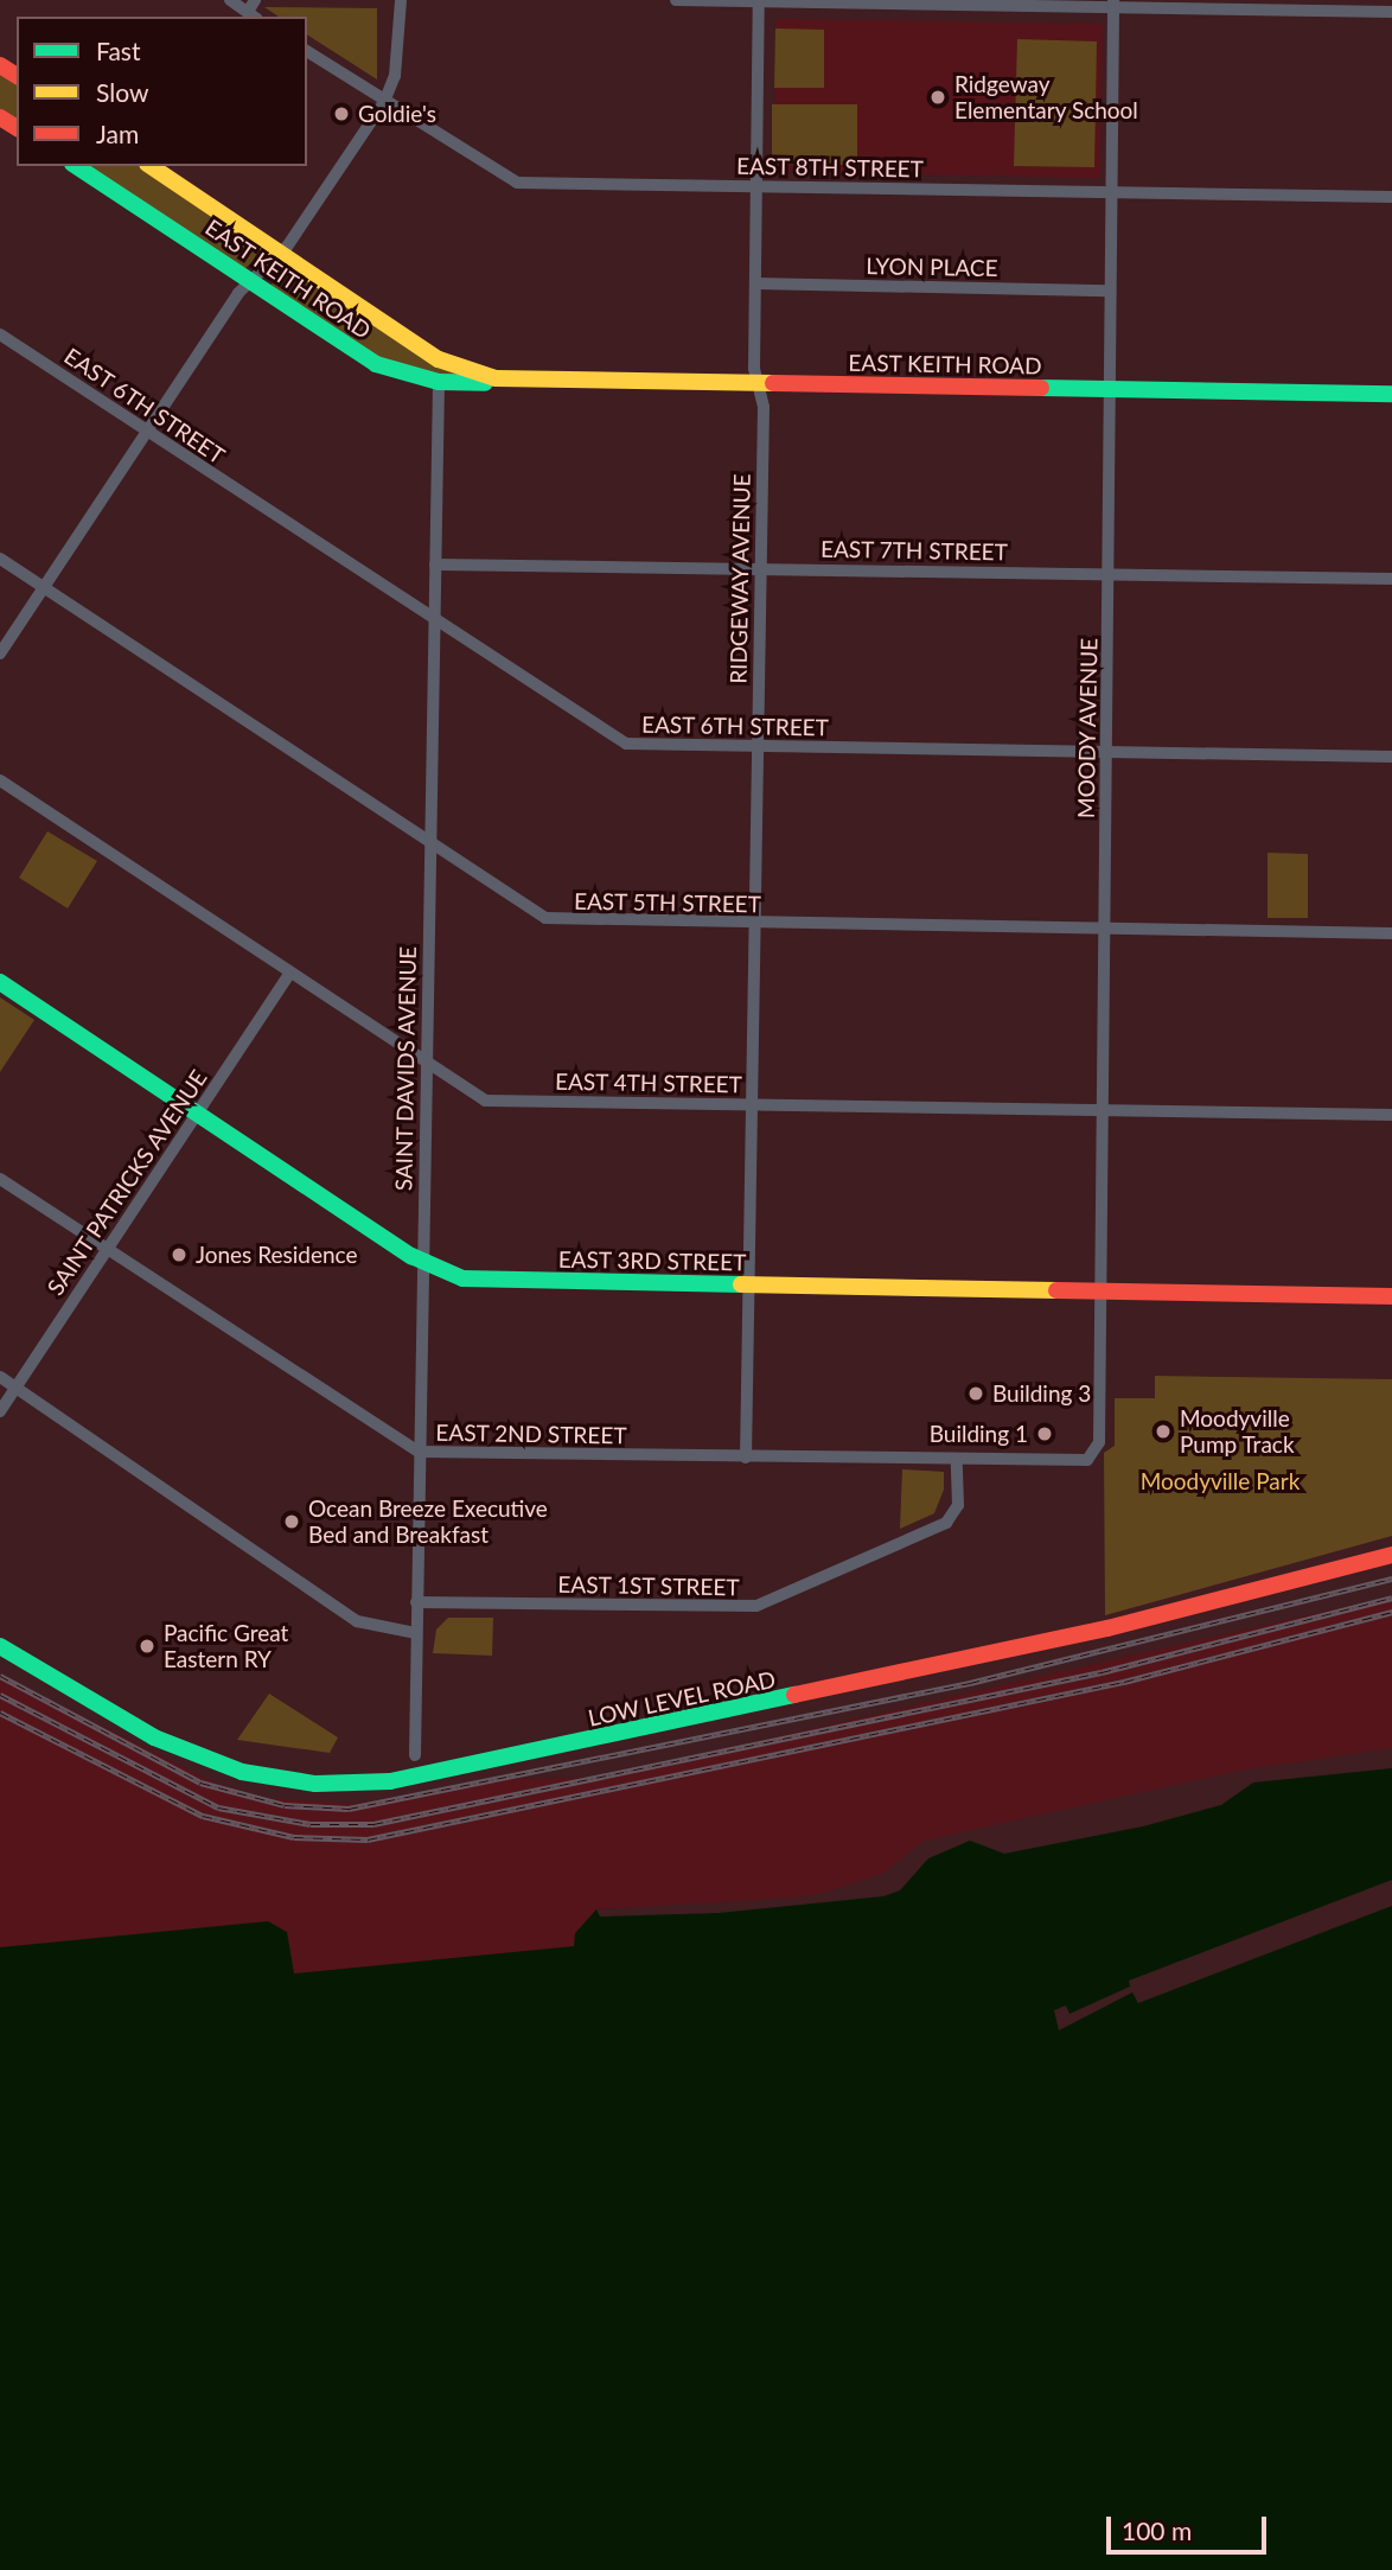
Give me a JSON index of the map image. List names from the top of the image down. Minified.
{"streets":{"street":["EAST 8TH STREET","LYON PLACE","EAST KEITH ROAD","EAST 6TH STREET","EAST 7TH STREET","RIDGEWAY AVENUE","MOODY AVENUE","EAST 5TH STREET","SAINT DAVIDS AVENUE","EAST 4TH STREET","SAINT PATRICKS AVENUE","EAST 3RD STREET","EAST 2ND STREET","EAST 1ST STREET","LOW LEVEL ROAD"]},"crossings":[["EAST 8TH STREET","RIDGEWAY AVENUE"],["EAST 8TH STREET","MOODY AVENUE"],["LYON PLACE","RIDGEWAY AVENUE"],["LYON PLACE","MOODY AVENUE"],["EAST KEITH ROAD","RIDGEWAY AVENUE"],["EAST KEITH ROAD","MOODY AVENUE"],["EAST KEITH ROAD","SAINT DAVIDS AVENUE"],["EAST 6TH STREET","RIDGEWAY AVENUE"],["EAST 6TH STREET","MOODY AVENUE"],["EAST 6TH STREET","SAINT DAVIDS AVENUE"],["EAST 7TH STREET","RIDGEWAY AVENUE"],["EAST 7TH STREET","MOODY AVENUE"],["EAST 7TH STREET","SAINT DAVIDS AVENUE"],["RIDGEWAY AVENUE","EAST 5TH STREET"],["RIDGEWAY AVENUE","EAST 4TH STREET"],["RIDGEWAY AVENUE","EAST 3RD STREET"],["RIDGEWAY AVENUE","EAST 2ND STREET"],["MOODY AVENUE","EAST 5TH STREET"],["MOODY AVENUE","EAST 4TH STREET"],["MOODY AVENUE","EAST 3RD STREET"],["MOODY AVENUE","EAST 2ND STREET"],["EAST 5TH STREET","SAINT DAVIDS AVENUE"],["SAINT DAVIDS AVENUE","EAST 4TH STREET"],["SAINT DAVIDS AVENUE","EAST 3RD STREET"],["SAINT DAVIDS AVENUE","EAST 2ND STREET"],["SAINT DAVIDS AVENUE","EAST 1ST STREET"],["EAST 4TH STREET","SAINT PATRICKS AVENUE"],["SAINT PATRICKS AVENUE","EAST 3RD STREET"],["SAINT PATRICKS AVENUE","EAST 2ND STREET"],["EAST 2ND STREET","EAST 1ST STREET"]],"parks":["Moodyville Park"],"places":["Ridgeway Elementary School","Goldie's","Jones Residence","Building 3","Moodyville Pump Track","Building 1","Ocean Breeze Executive Bed and Breakfast","Pacific Great Eastern RY"],"legend":["Fast","Slow","Jam"],"scale_bar":"100 m"}
